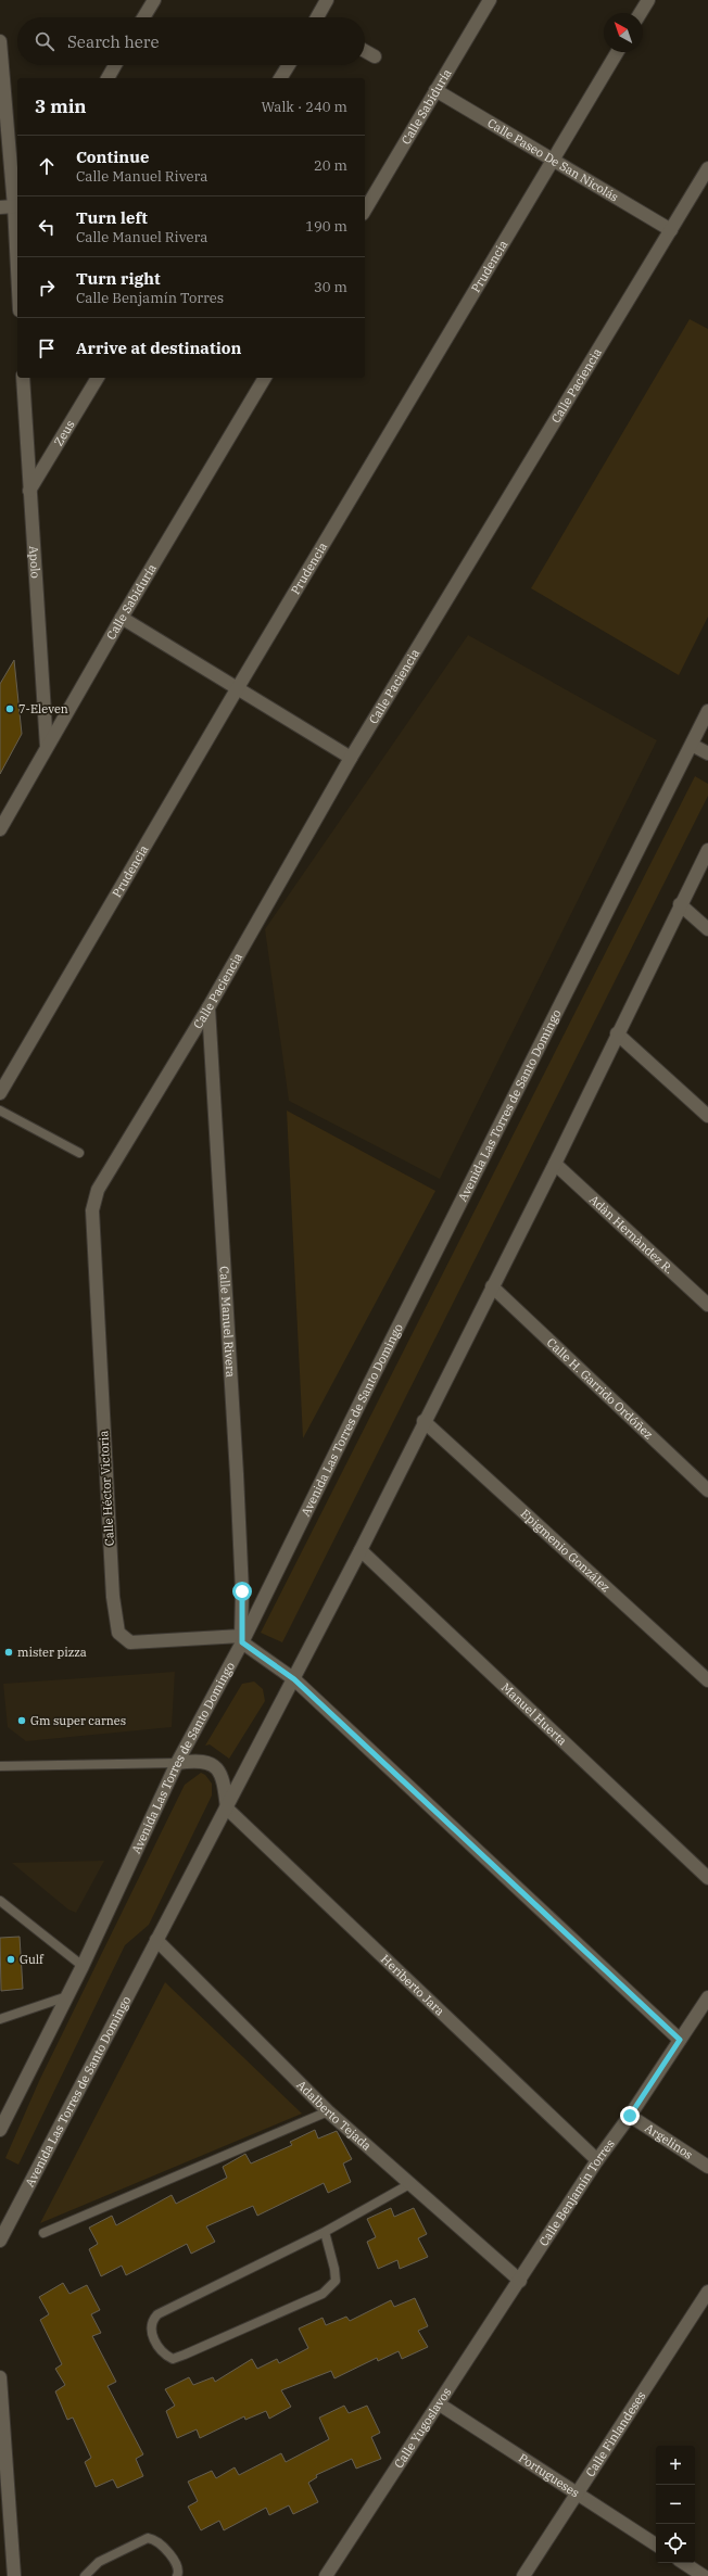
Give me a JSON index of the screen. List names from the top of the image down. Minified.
{"streets":{"street":["Calle Sabiduría","Calle Paseo De San Nicolás","Prudencia","Calle Paciencia","Zeus","Apolo","Avenida Las Torres de Santo Domingo","Adàn Hernàndez R.","Calle Manuel Rivera","Calle H. Garrido Ordóñez","Calle Héctor Victoria","Epigmenio González","Manuel Huerta","Heriberto Jara","Adalberto Tejada","Argelinos","Calle Benjamín Torres","Calle Yugoslavos","Calle Finlandeses","Portugueses"]},"crossings":[["Calle Sabiduría","Calle Paseo De San Nicolás"],["Calle Sabiduría","Apolo"],["Calle Paseo De San Nicolás","Prudencia"],["Calle Paseo De San Nicolás","Calle Paciencia"],["Calle Paciencia","Calle Manuel Rivera"],["Calle Paciencia","Calle Héctor Victoria"],["Zeus","Apolo"],["Avenida Las Torres de Santo Domingo","Adàn Hernàndez R."],["Avenida Las Torres de Santo Domingo","Calle Manuel Rivera"],["Avenida Las Torres de Santo Domingo","Calle H. Garrido Ordóñez"],["Avenida Las Torres de Santo Domingo","Calle Héctor Victoria"],["Avenida Las Torres de Santo Domingo","Epigmenio González"],["Avenida Las Torres de Santo Domingo","Manuel Huerta"],["Avenida Las Torres de Santo Domingo","Heriberto Jara"],["Avenida Las Torres de Santo Domingo","Adalberto Tejada"],["Calle Manuel Rivera","Calle Héctor Victoria"],["Heriberto Jara","Calle Benjamín Torres"],["Adalberto Tejada","Calle Benjamín Torres"],["Adalberto Tejada","Calle Yugoslavos"],["Argelinos","Calle Benjamín Torres"],["Calle Benjamín Torres","Calle Yugoslavos"],["Calle Yugoslavos","Portugueses"],["Calle Finlandeses","Portugueses"]],"places":["7-Eleven","mister pizza","Gm super carnes","Gulf"],"north":"top left","page":{"search":"Search here","heading":["3 min","Walk · 240 m"],"list":[["Continue","Calle Manuel Rivera","20 m"],["Turn left","Calle Manuel Rivera","190 m"],["Turn right","Calle Benjamín Torres","30 m"],"Arrive at destination"],"map_buttons":["+","−"]}}
